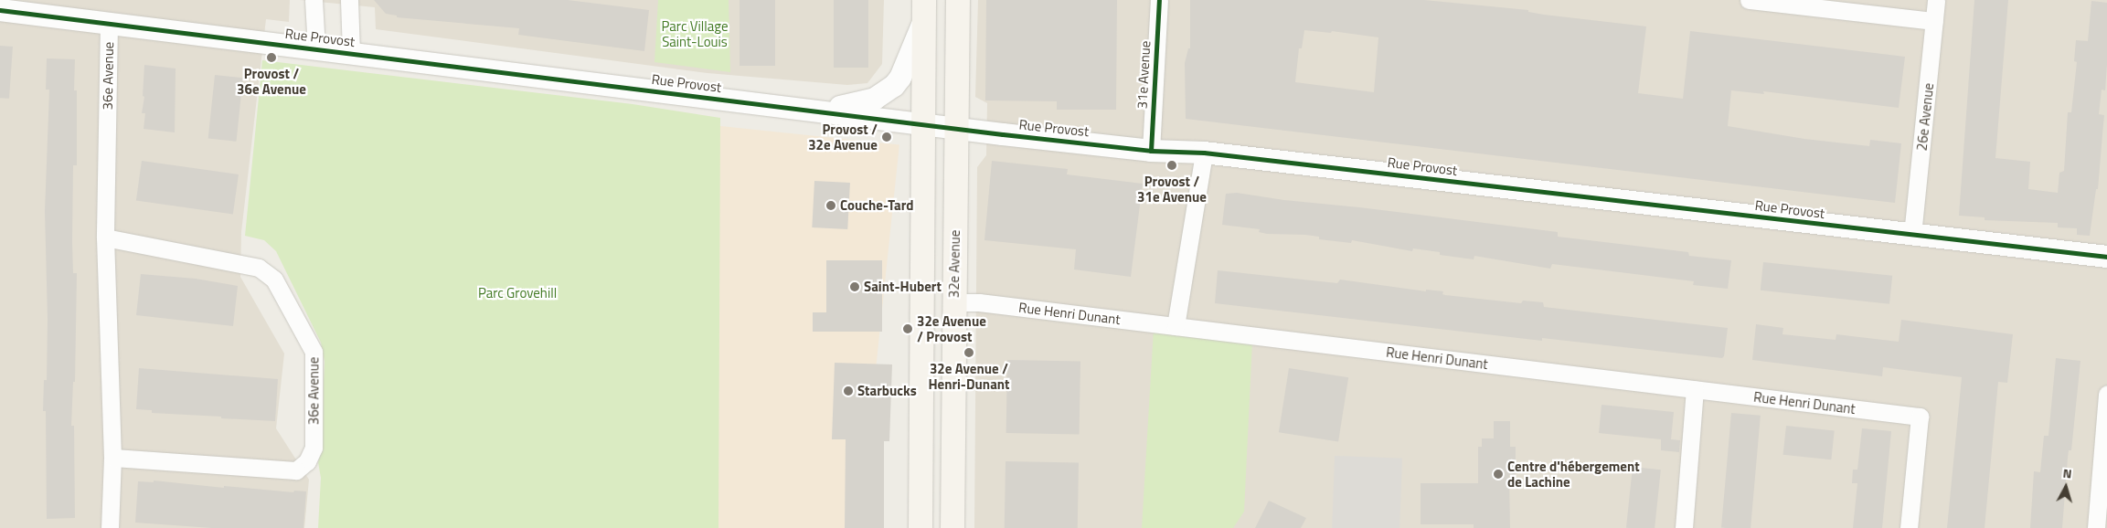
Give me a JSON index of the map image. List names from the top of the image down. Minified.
{"streets":{"main road":["32e Avenue"],"street":["Rue Provost","31e Avenue","36e Avenue","26e Avenue","Rue Henri Dunant"]},"crossings":[["Rue Provost","31e Avenue"],["Rue Provost","36e Avenue"],["Rue Provost","26e Avenue"],["Rue Provost","32e Avenue"],["32e Avenue","Rue Henri Dunant"]],"parks":["Parc Village Saint-Louis","Parc Grovehill"],"places":["Provost / 36e Avenue","Provost / 32e Avenue","Provost / 31e Avenue","Couche-Tard","Saint-Hubert","32e Avenue / Provost","32e Avenue / Henri-Dunant","Starbucks","Centre d'hébergement de Lachine"],"north":"top"}
